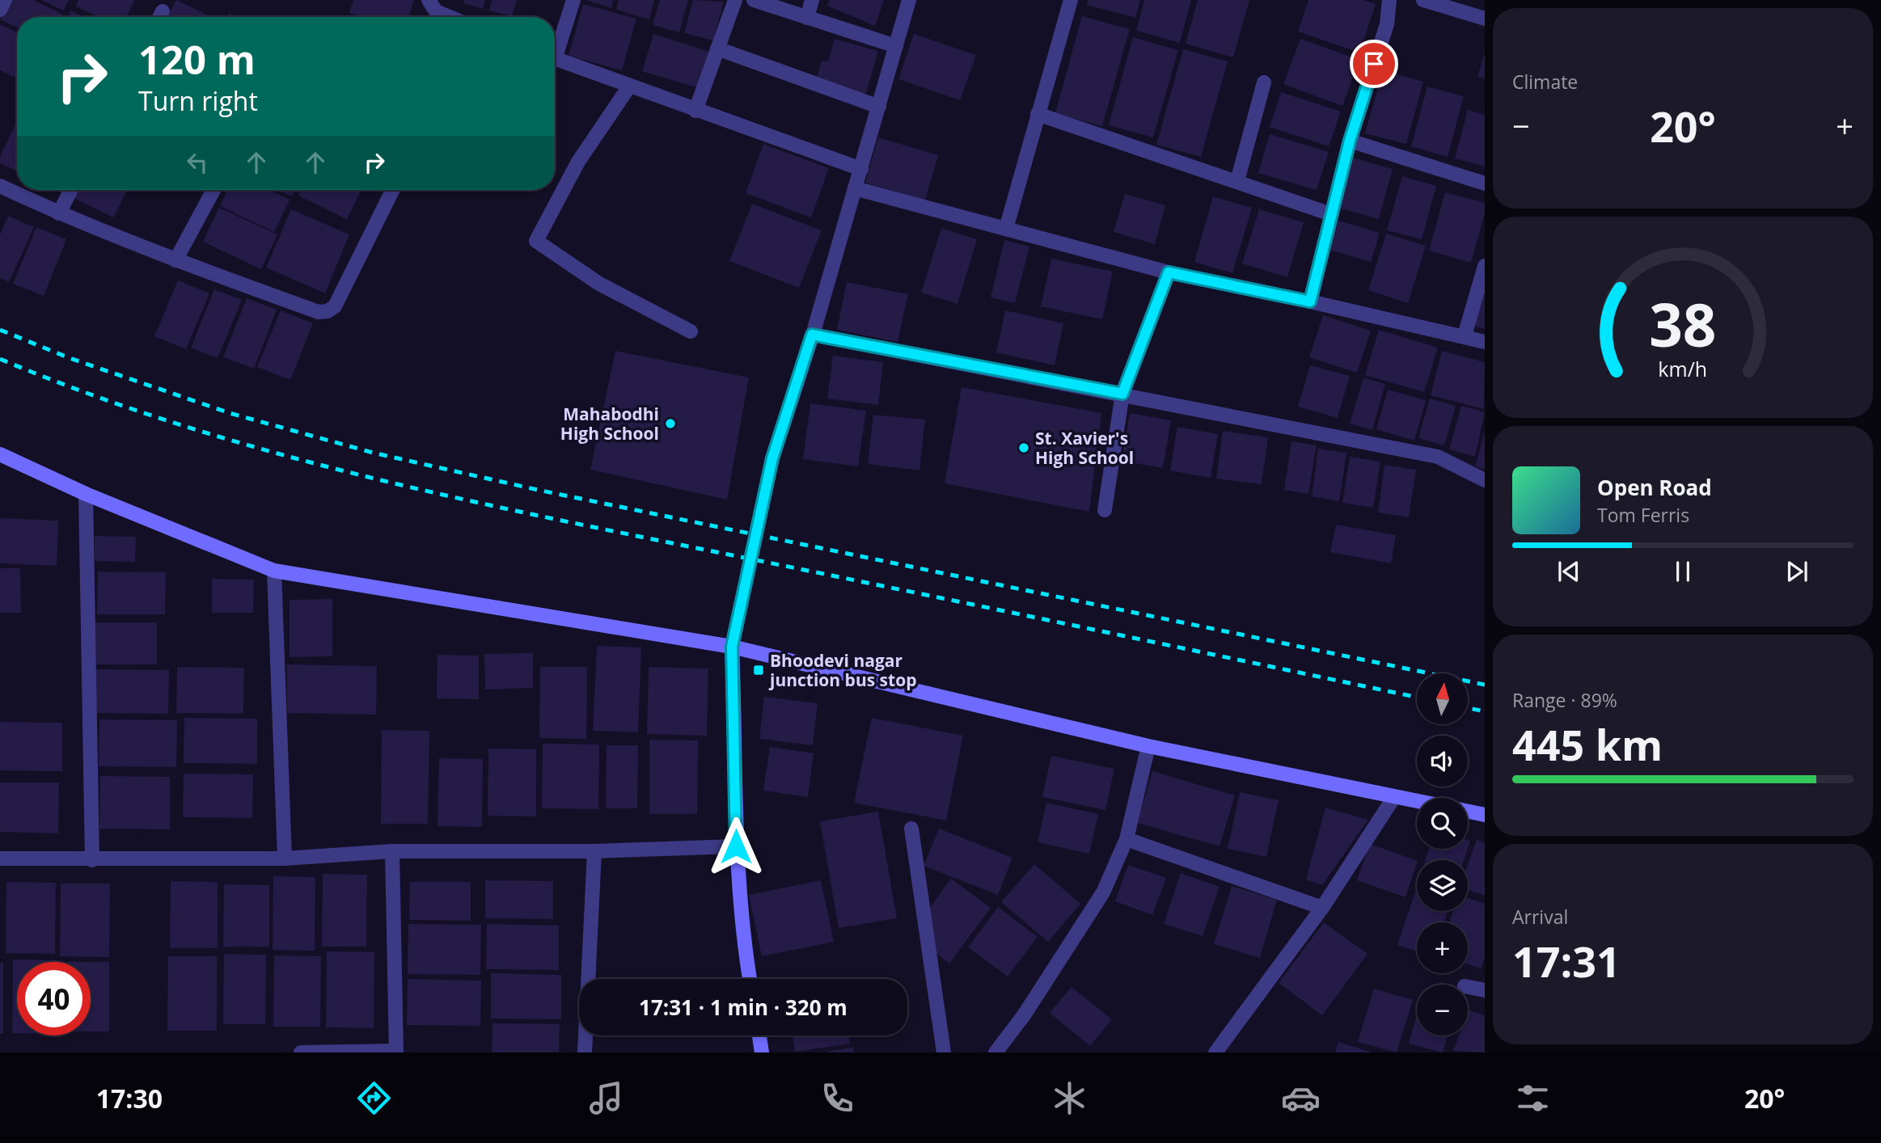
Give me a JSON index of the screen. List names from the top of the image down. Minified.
{"places":{"other":["Mahabodhi High School","St. Xavier's High School"],"transit":["Bhoodevi nagar junction bus stop"]},"north":"top","page":{"tile":["Climate",["Range · 89%","445 km"],["Arrival","17:31"]],"turn":["120 m","Turn right"],"heat":["−","20°","+"],"song":["Open Road","Tom Ferris"],"map_buttons":["+","−"],"limit":"40","trip":"17:31 · 1 min · 320 m","tabs":["17:30","20°"],"gauge":["38","km/h"]}}
